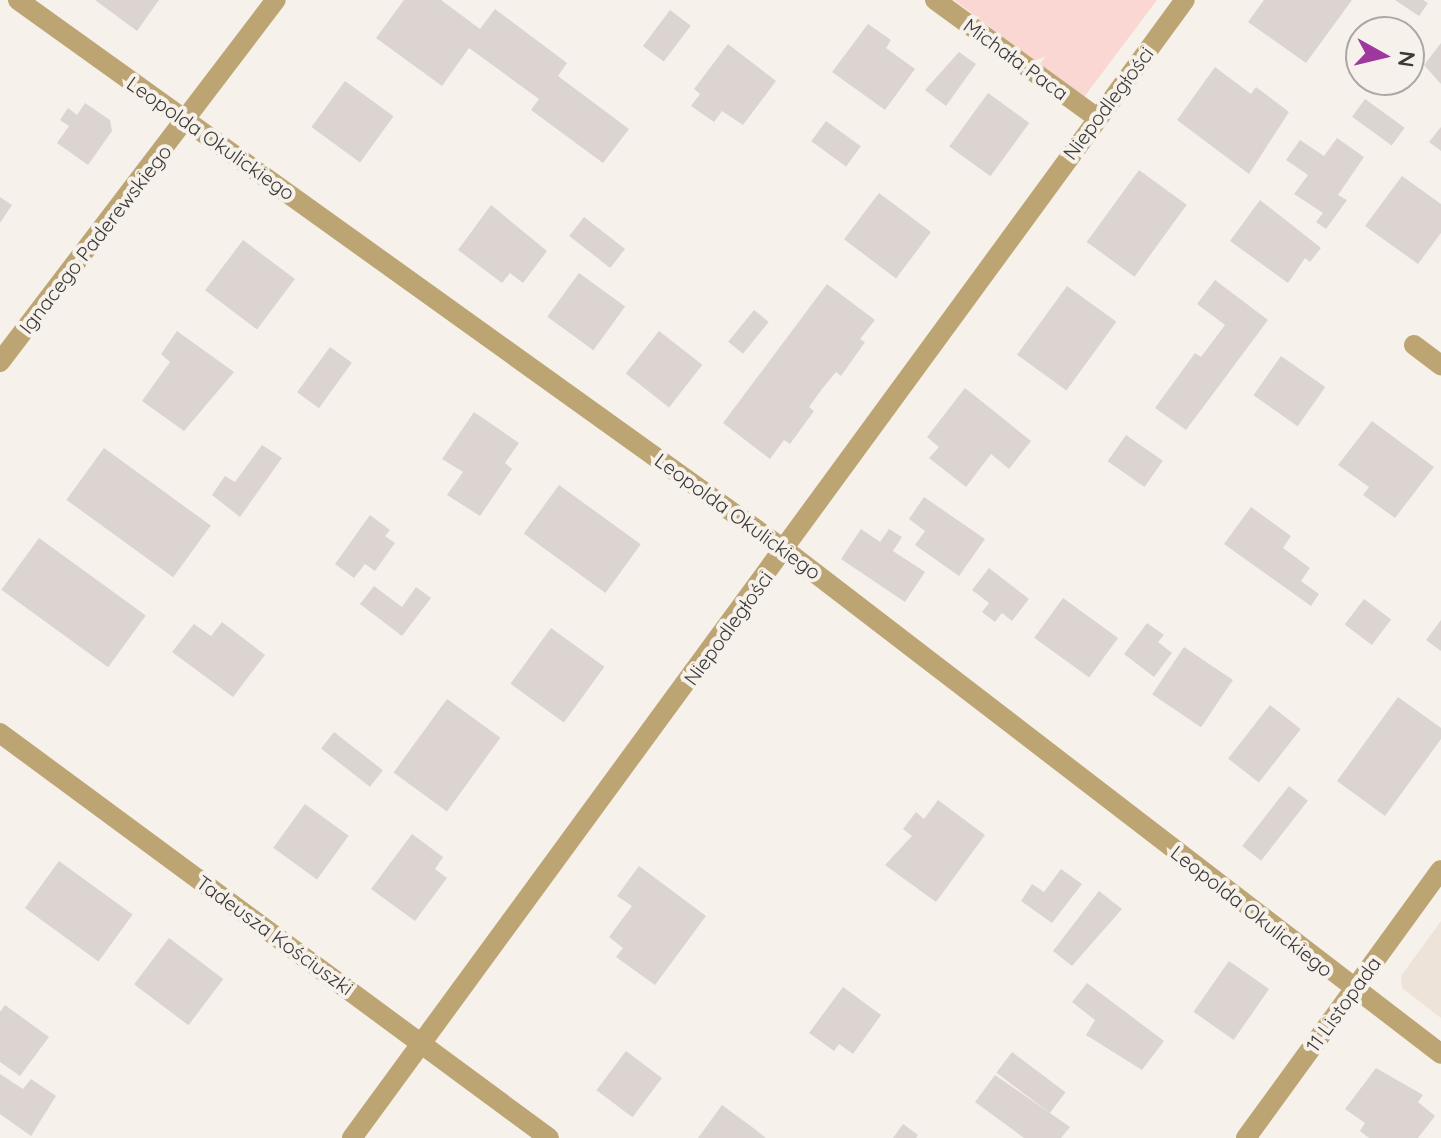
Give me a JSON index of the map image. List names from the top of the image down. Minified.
{"streets":{"street":["Michała Paca","Niepodległości","Leopolda Okulickiego","Ignacego Paderewskiego","Tadeusza Kościuszki","11 Listopada"]},"crossings":[["Michała Paca","Niepodległości"],["Niepodległości","Leopolda Okulickiego"],["Niepodległości","Tadeusza Kościuszki"],["Leopolda Okulickiego","Ignacego Paderewskiego"],["Leopolda Okulickiego","11 Listopada"]],"north":"right"}
